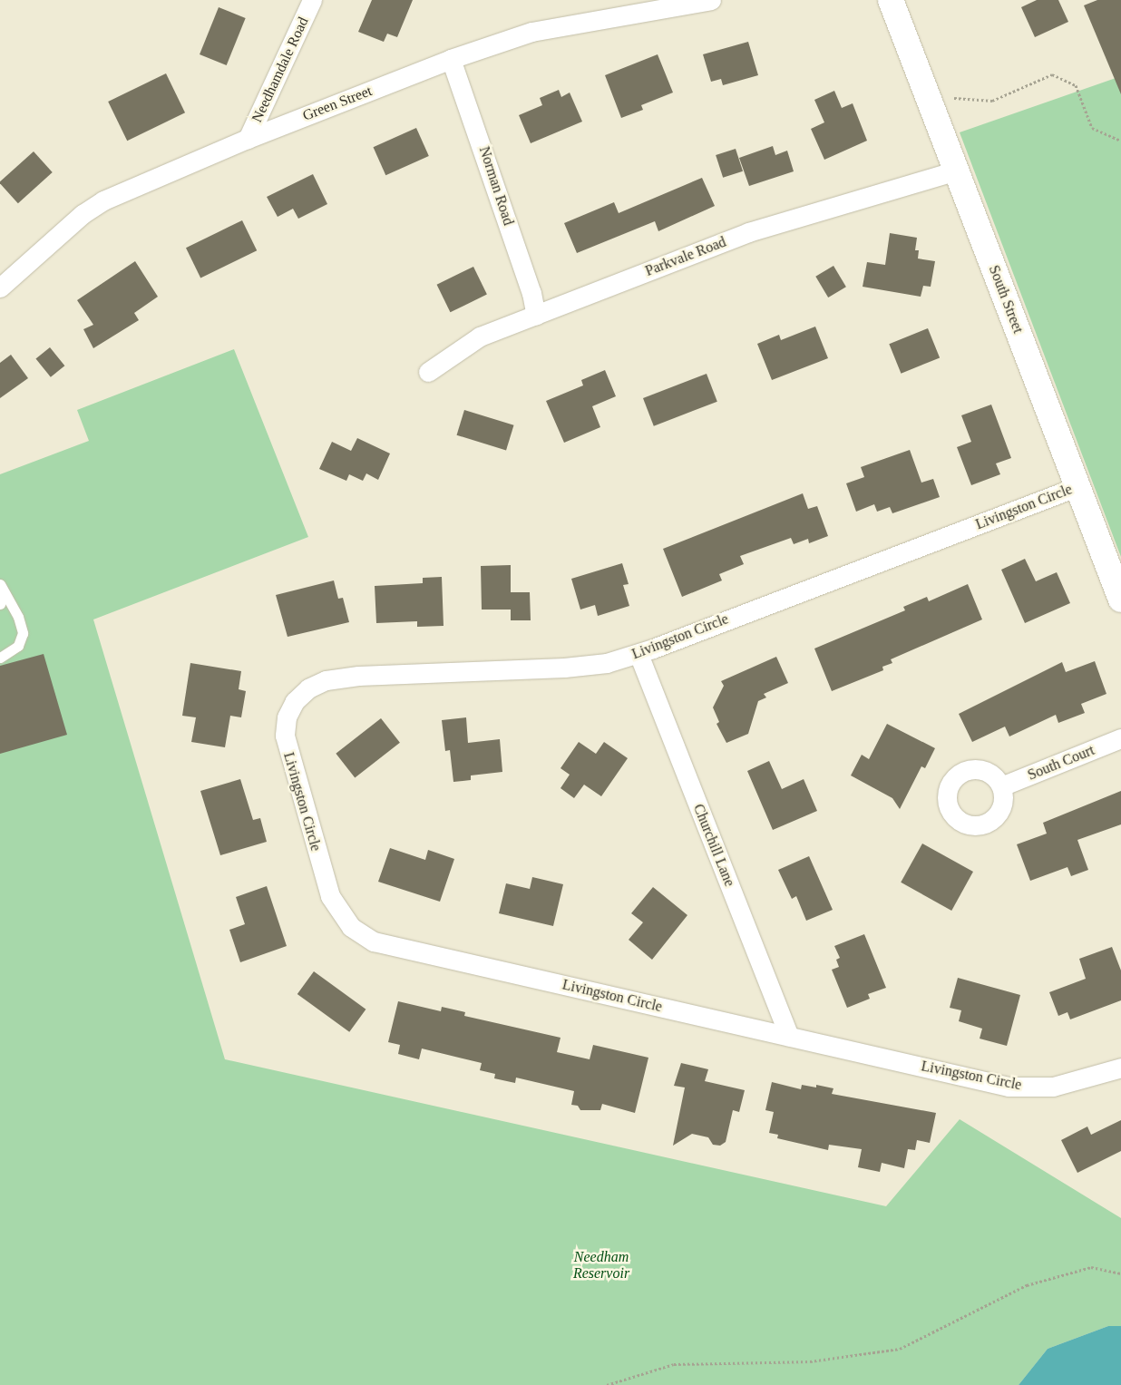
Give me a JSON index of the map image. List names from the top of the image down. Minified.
{"streets":{"street":["Needhamdale Road","Green Street","Norman Road","Parkvale Road","South Street","Livingston Circle","South Court","Churchill Lane"]},"crossings":[["Needhamdale Road","Green Street"],["Green Street","Norman Road"],["Norman Road","Parkvale Road"],["Parkvale Road","South Street"],["South Street","Livingston Circle"],["Livingston Circle","Churchill Lane"]],"parks":["Needham Reservoir"]}
